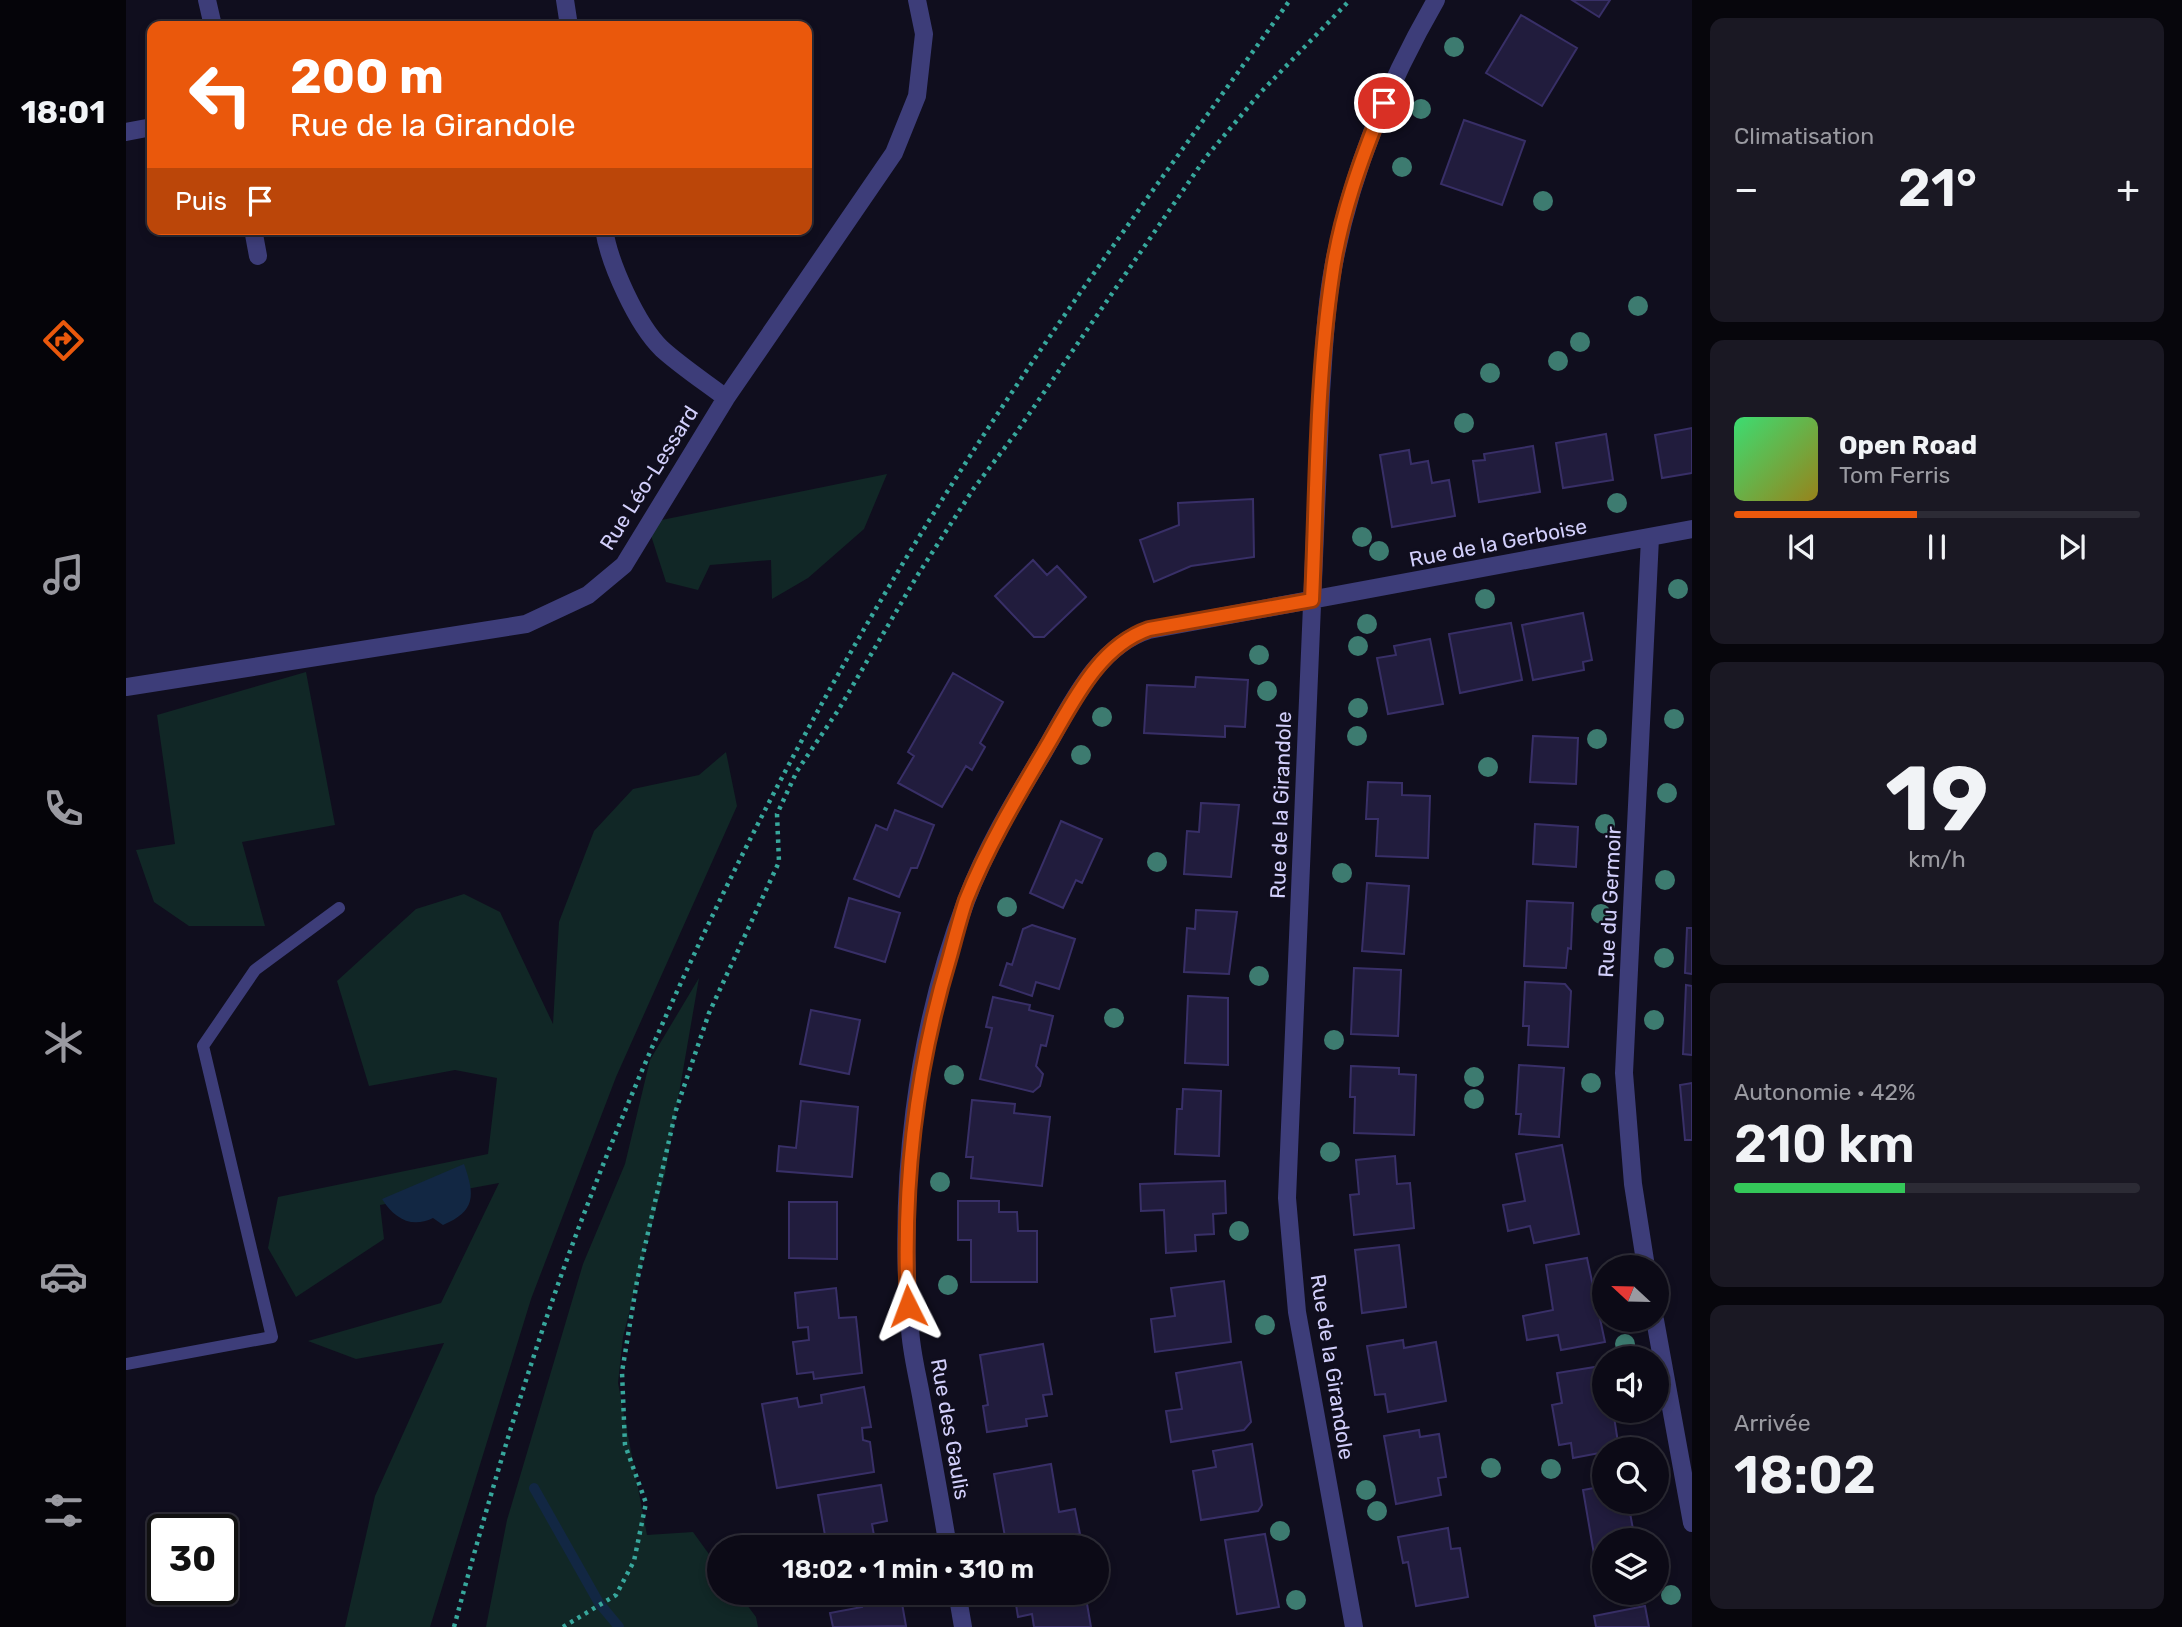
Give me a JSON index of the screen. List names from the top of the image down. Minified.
{"streets":{"street":["Rue Léo-Lessard","Rue de la Gerboise","Rue de la Girandole","Rue du Germoir","Rue des Gaulis"]},"crossings":[["Rue de la Gerboise","Rue de la Girandole"],["Rue de la Gerboise","Rue du Germoir"],["Rue de la Gerboise","Rue des Gaulis"],["Rue de la Girandole","Rue des Gaulis"]],"north":"left","page":{"tabs":"18:01","tile":["Climatisation",["19","km/h"],["Autonomie · 42%","210 km"],["Arrivée","18:02"]],"turn":["200 m","Rue de la Girandole"],"heat":["−","21°","+"],"then":"Puis","song":["Open Road","Tom Ferris"],"limit":"30","trip":"18:02 · 1 min · 310 m"}}
